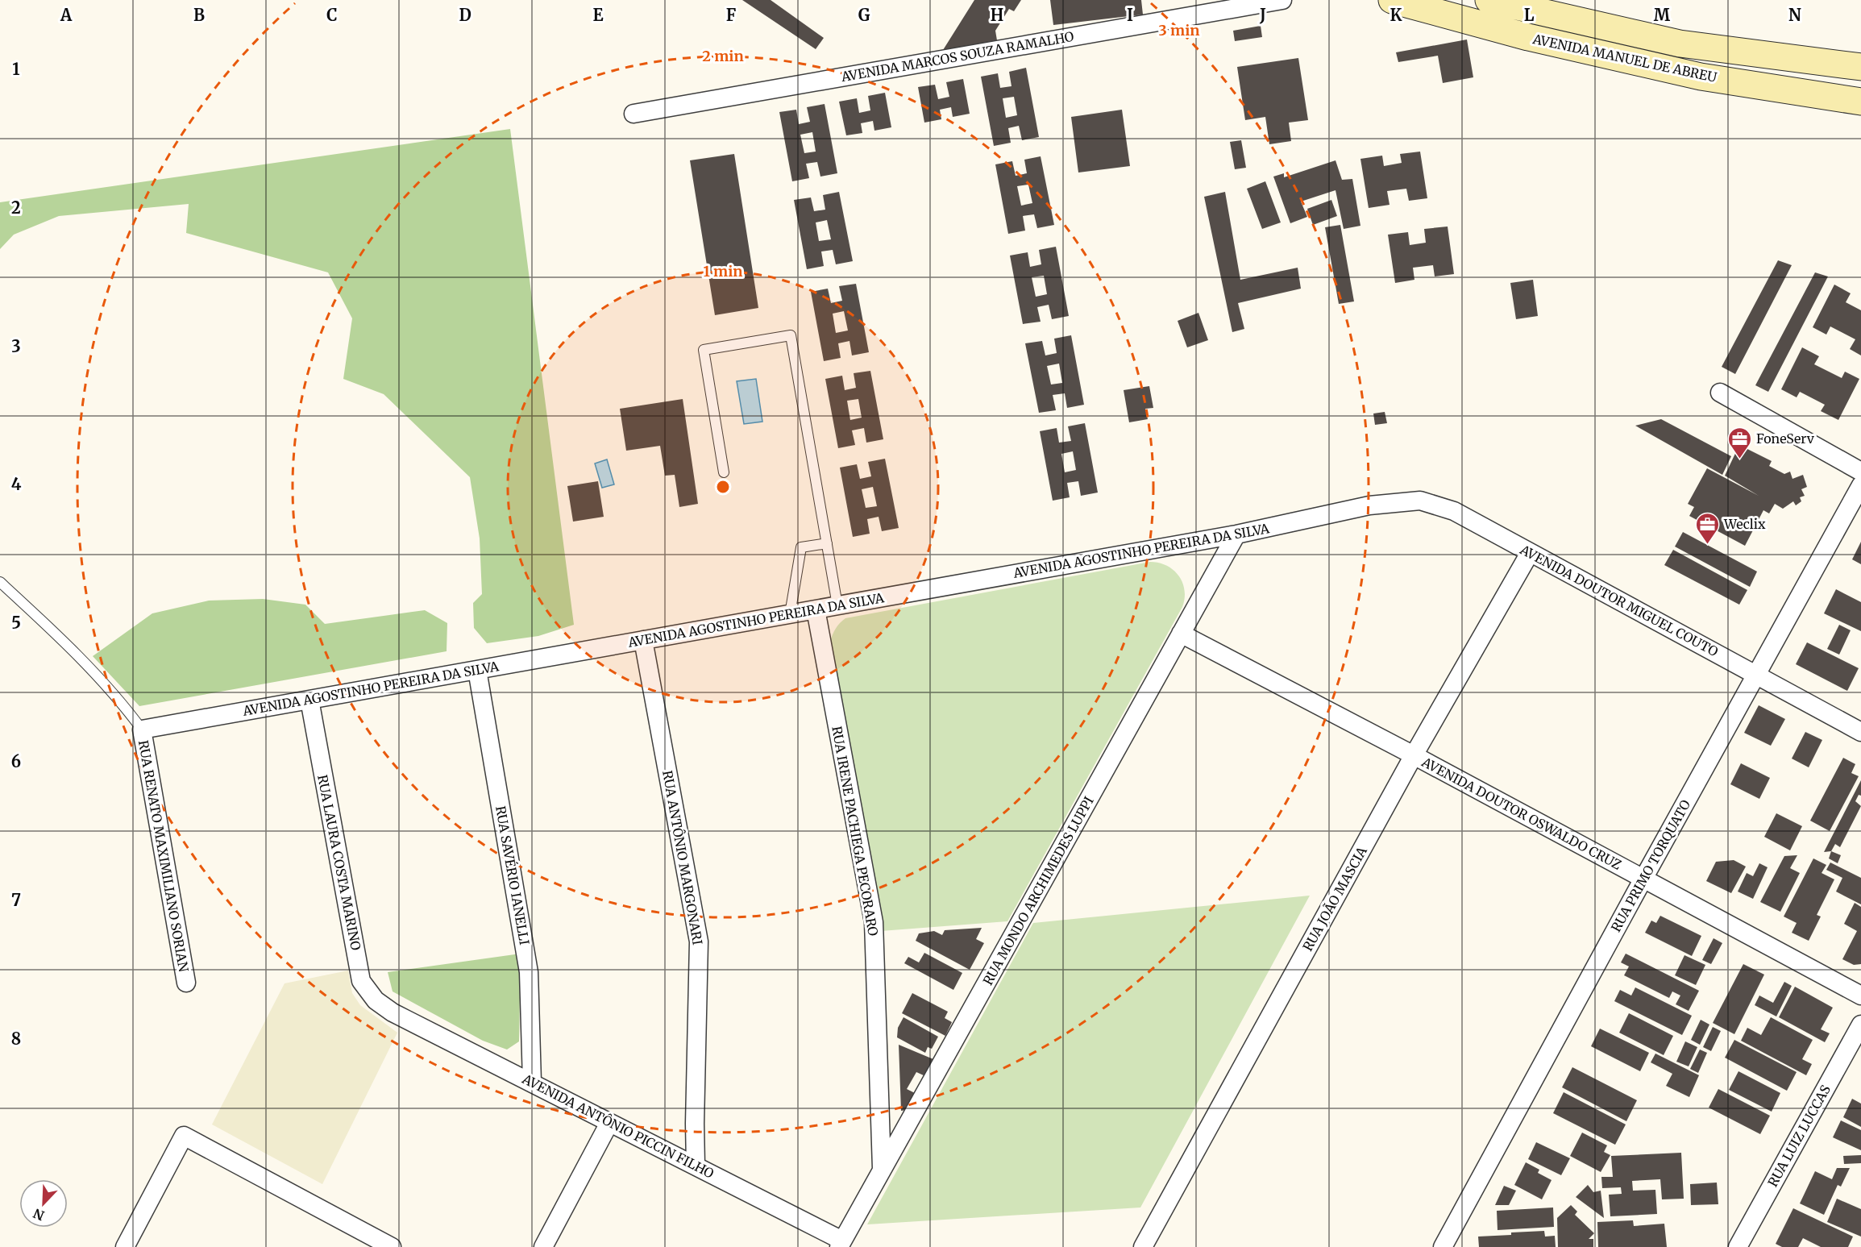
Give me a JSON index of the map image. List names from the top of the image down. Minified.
{"streets":{"main road":["AVENIDA MANUEL DE ABREU"],"street":["AVENIDA MARCOS SOUZA RAMALHO","AVENIDA AGOSTINHO PEREIRA DA SILVA","AVENIDA DOUTOR MIGUEL COUTO","AVENIDA DOUTOR OSWALDO CRUZ","RUA IRENE PACHIEGA PECORARO","RUA RENATO MAXIMILIANO SORIAN","RUA ANTÔNIO MARGONARI","RUA LAURA COSTA MARINO","RUA PRIMO TORQUATO","RUA SAVÉRIO IANELLI","RUA MONDO ARCHIMEDES LUPPI","RUA JOÃO MASCIA","AVENIDA ANTÔNIO PICCIN FILHO","RUA LUIZ LUCCAS"]},"crossings":[["AVENIDA AGOSTINHO PEREIRA DA SILVA","AVENIDA DOUTOR MIGUEL COUTO"],["AVENIDA AGOSTINHO PEREIRA DA SILVA","RUA IRENE PACHIEGA PECORARO"],["AVENIDA AGOSTINHO PEREIRA DA SILVA","RUA RENATO MAXIMILIANO SORIAN"],["AVENIDA AGOSTINHO PEREIRA DA SILVA","RUA ANTÔNIO MARGONARI"],["AVENIDA AGOSTINHO PEREIRA DA SILVA","RUA LAURA COSTA MARINO"],["AVENIDA AGOSTINHO PEREIRA DA SILVA","RUA SAVÉRIO IANELLI"],["AVENIDA AGOSTINHO PEREIRA DA SILVA","RUA MONDO ARCHIMEDES LUPPI"],["AVENIDA DOUTOR MIGUEL COUTO","RUA PRIMO TORQUATO"],["AVENIDA DOUTOR MIGUEL COUTO","RUA JOÃO MASCIA"],["AVENIDA DOUTOR OSWALDO CRUZ","RUA PRIMO TORQUATO"],["AVENIDA DOUTOR OSWALDO CRUZ","RUA MONDO ARCHIMEDES LUPPI"],["AVENIDA DOUTOR OSWALDO CRUZ","RUA JOÃO MASCIA"],["RUA IRENE PACHIEGA PECORARO","RUA MONDO ARCHIMEDES LUPPI"],["RUA ANTÔNIO MARGONARI","AVENIDA ANTÔNIO PICCIN FILHO"],["RUA LAURA COSTA MARINO","AVENIDA ANTÔNIO PICCIN FILHO"],["RUA SAVÉRIO IANELLI","AVENIDA ANTÔNIO PICCIN FILHO"],["RUA MONDO ARCHIMEDES LUPPI","AVENIDA ANTÔNIO PICCIN FILHO"]],"places":{"office":["FoneServ","Weclix"]},"north":"bottom left","grid":{"columns":["A","B","C","D","E","F","G","H","I","J","K","L","M","N"],"rows":["1","2","3","4","5","6","7","8"]},"rings":["3 min","2 min","1 min"]}
